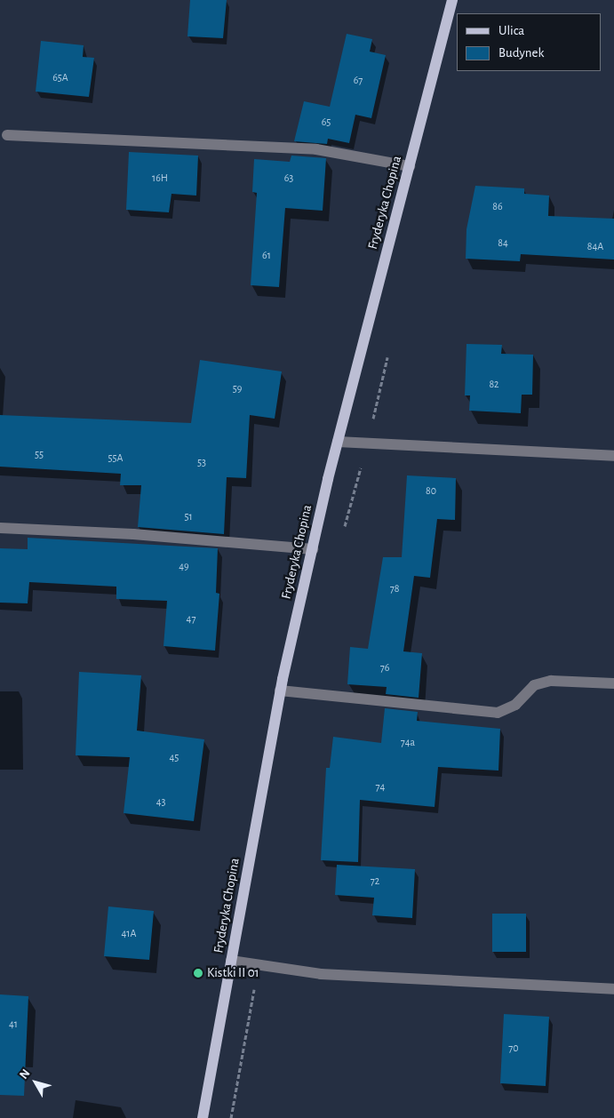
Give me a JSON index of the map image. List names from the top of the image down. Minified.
{"streets":{"main road":["Fryderyka Chopina"]},"places":["Kistki II 01"],"house_numbers":["65A","67","65","16H","63","86","84","84A","61","82","59","55","55A","53","80","51","49","78","47","76","74a","45","74","43","72","41A","41","70"],"legend":["Ulica","Budynek"],"north":"top left"}
